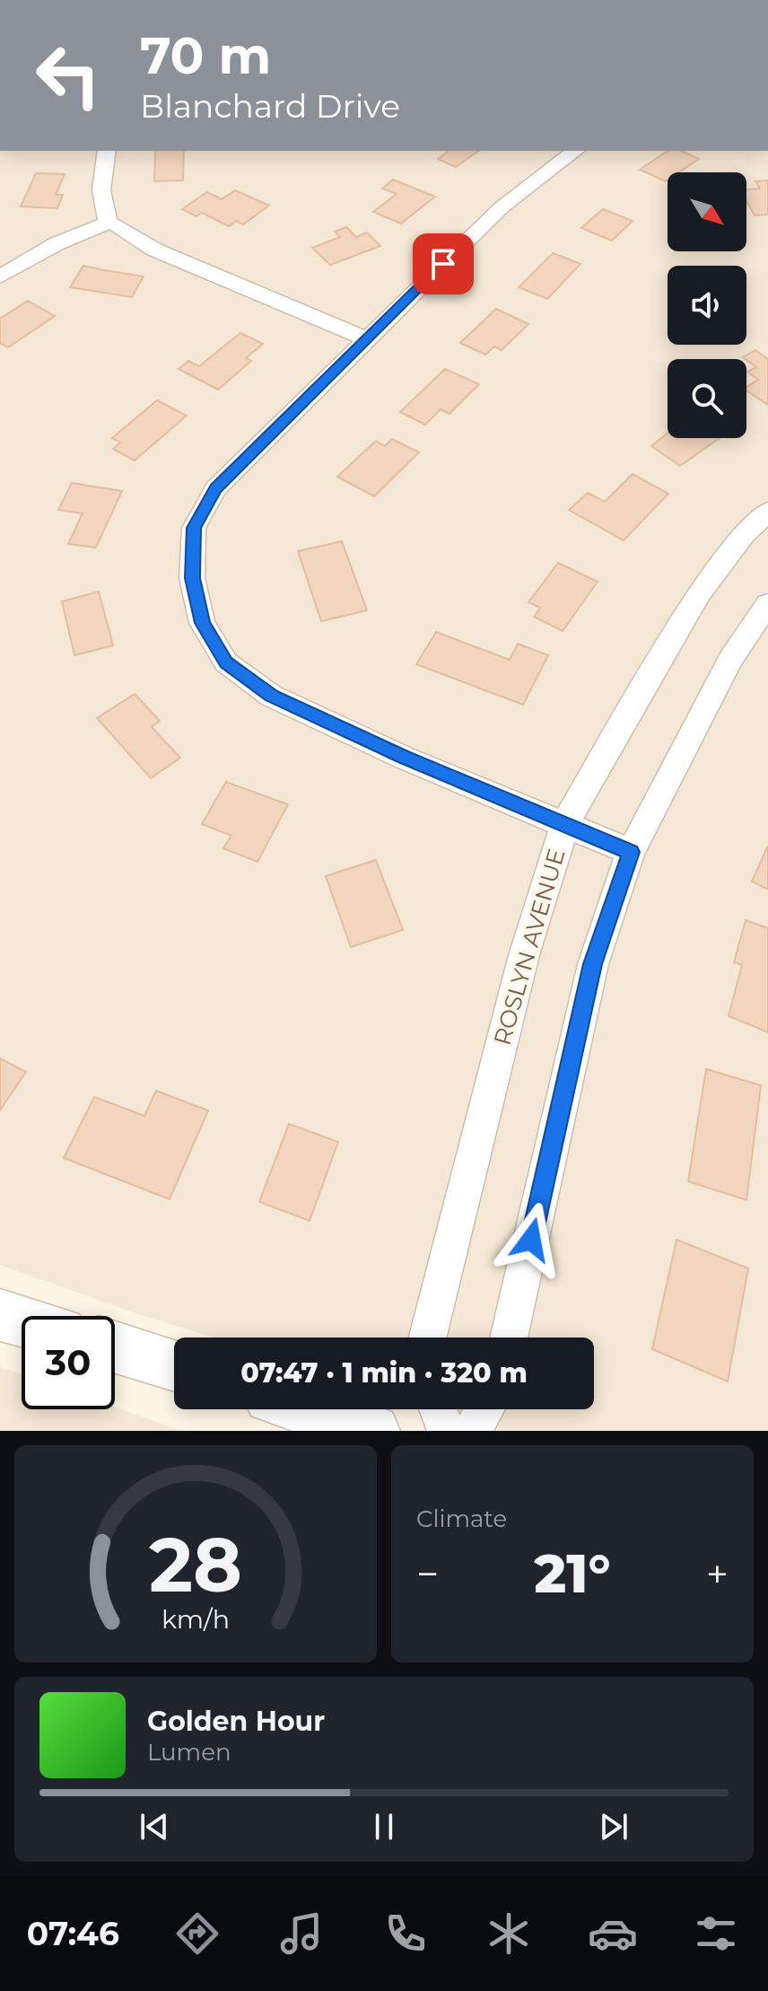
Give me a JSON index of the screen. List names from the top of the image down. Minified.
{"streets":{"street":["ROSLYN AVENUE"]},"north":"bottom right","page":{"turn":["70 m","Blanchard Drive"],"limit":"30","trip":"07:47 · 1 min · 320 m","tile":"Climate","heat":["−","21°","+"],"song":["Golden Hour","Lumen"],"tabs":"07:46","gauge":["28","km/h"]}}
